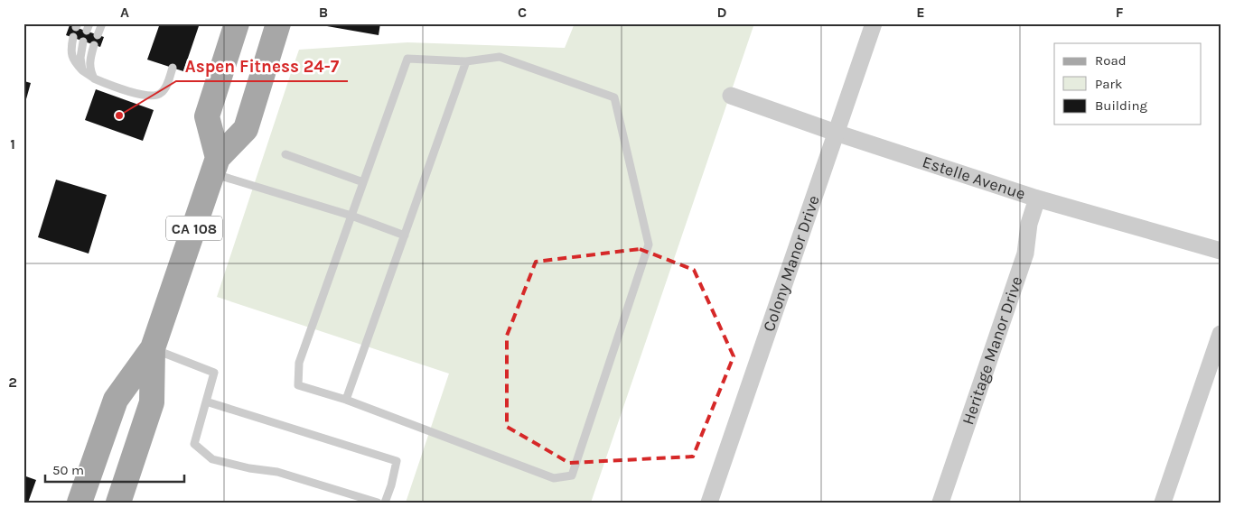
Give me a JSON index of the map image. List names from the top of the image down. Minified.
{"streets":{"main road":["CA 108"],"street":["Estelle Avenue","Colony Manor Drive","Heritage Manor Drive"]},"crossings":[["Estelle Avenue","Colony Manor Drive"],["Estelle Avenue","Heritage Manor Drive"]],"places":["Aspen Fitness 24-7"],"legend":["Road","Park","Building"],"scale_bar":"50 m","grid":{"columns":["A","B","C","D","E","F"],"rows":["1","2"]}}
